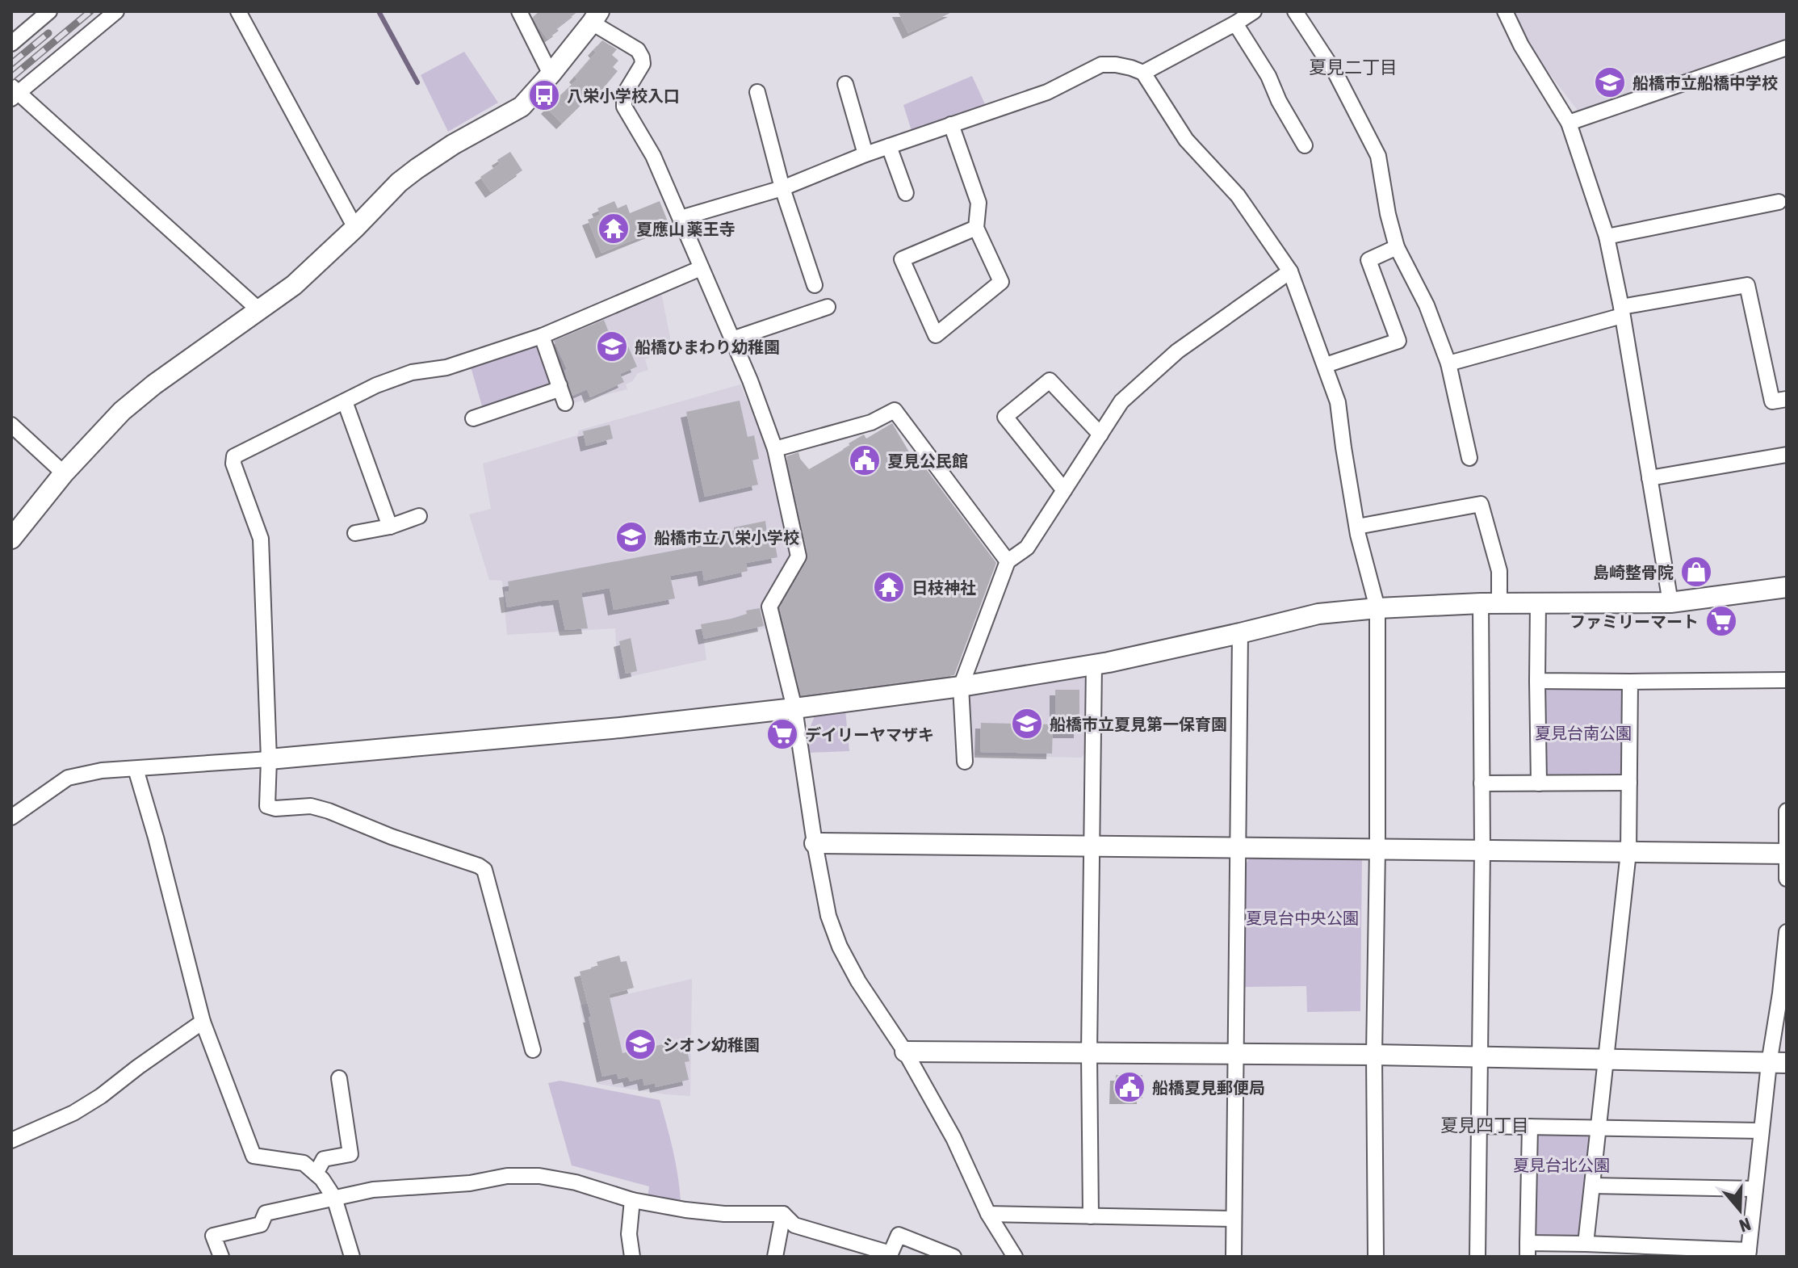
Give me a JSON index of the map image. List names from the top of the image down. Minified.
{"districts":["夏見二丁目","夏見四丁目"],"parks":["夏見台南公園","夏見台中央公園","夏見台北公園"],"places":{"school or university":["船橋市立船橋中学校","船橋ひまわり幼稚園","船橋市立八栄小学校","船橋市立夏見第一保育園","シオン幼稚園"],"bus stop":["八栄小学校入口"],"temple":["夏應山 薬王寺","日枝神社"],"public building":["夏見公民館","船橋夏見郵便局"],"shop":["島崎整骨院"],"supermarket":["ファミリーマート","デイリーヤマザキ"]},"north":"bottom"}
